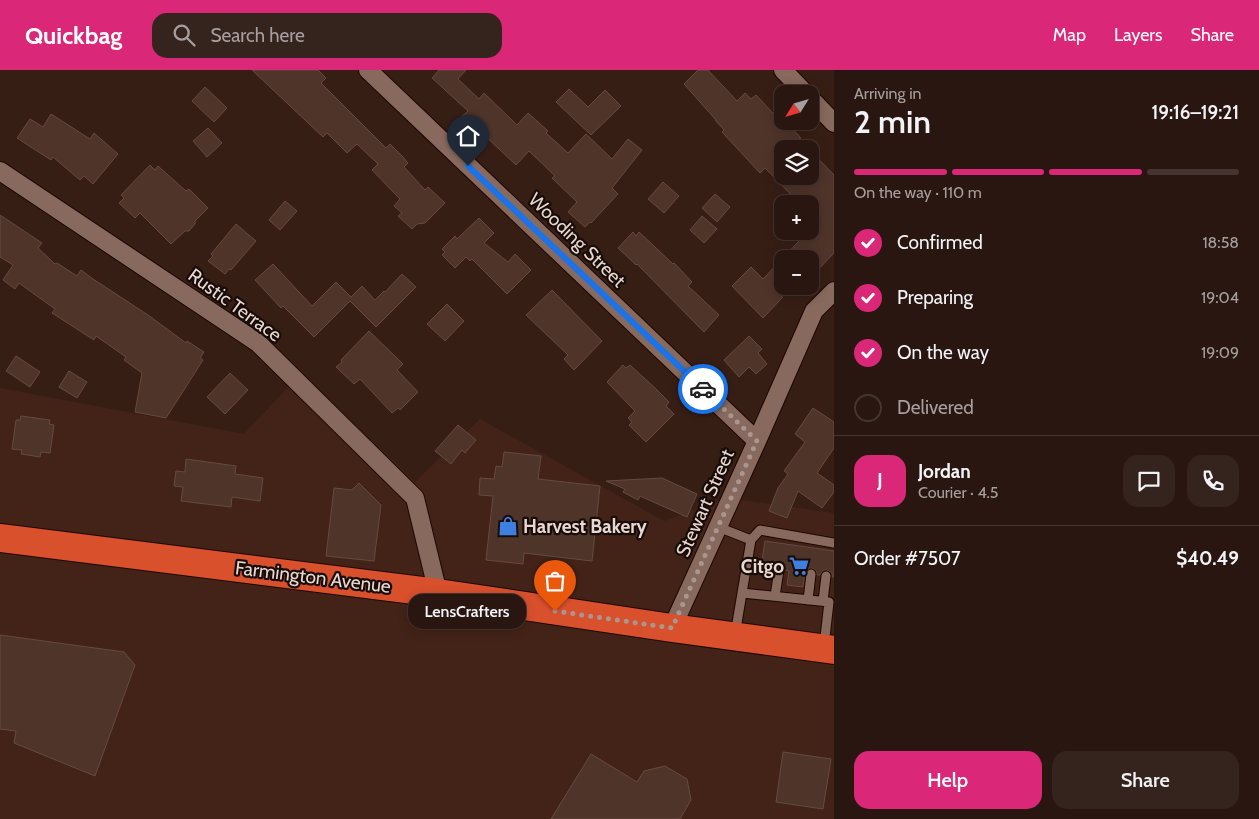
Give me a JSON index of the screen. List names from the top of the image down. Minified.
{"streets":{"highway":["Farmington Avenue"],"street":["Wooding Street","Rustic Terrace","Stewart Street"]},"crossings":[["Wooding Street","Stewart Street"],["Rustic Terrace","Farmington Avenue"],["Stewart Street","Farmington Avenue"]],"places":{"shop":["Harvest Bakery"],"supermarket":["Citgo"],"other":["LensCrafters"]},"north":"bottom left","page":{"header":"Quickbag","search":"Search here","nav":["Map","Layers","Share"],"heading":["2 min","Arriving in","19:16–19:21"],"panel":["Jordan","Courier · 4.5","Order #7507","$40.49"],"map_buttons":["+","−"],"bar":"On the way · 110 m","list":[["Confirmed","18:58"],["Preparing","19:04"],["On the way","19:09"],"Delivered"],"round":"J","bubble":"LensCrafters","buttons":["Help","Share"]}}
